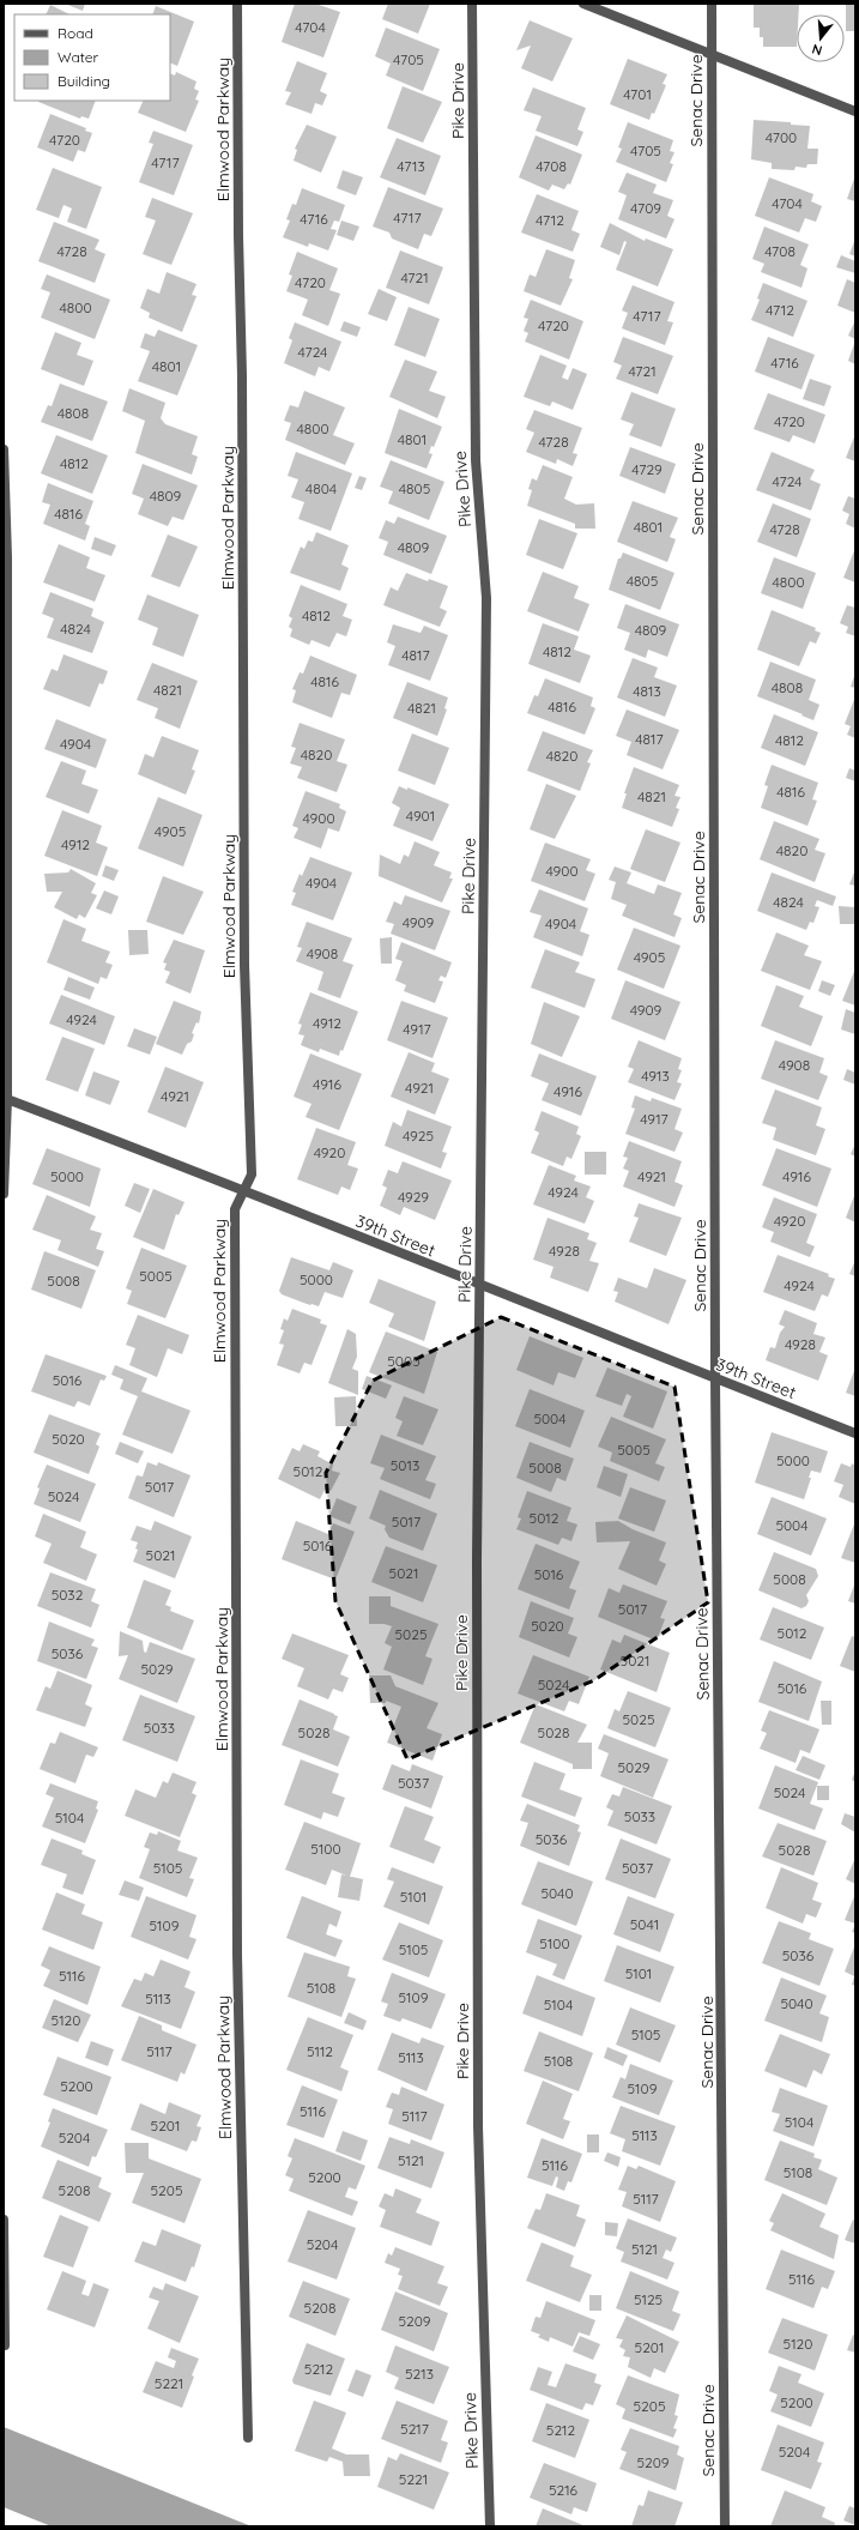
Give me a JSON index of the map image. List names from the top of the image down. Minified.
{"streets":{"street":["Pike Drive","Senac Drive","Elmwood Parkway","39th Street"]},"crossings":[["Pike Drive","39th Street"],["Senac Drive","39th Street"],["Elmwood Parkway","39th Street"]],"house_numbers":["4704","4705","4701","4700","4720","4705","4717","4713","4708","4704","4709","4717","4716","4712","4728","4708","4721","4720","4800","4712","4717","4720","4724","4716","4801","4721","4808","4720","4800","4801","4728","4812","4729","4724","4804","4805","4809","4816","4801","4728","4809","4805","4800","4812","4824","4809","4812","4817","4816","4808","4821","4813","4816","4821","4817","4812","4904","4820","4820","4816","4821","4901","4900","4905","4912","4820","4900","4904","4824","4909","4904","4908","4905","4909","4924","4912","4917","4908","4913","4916","4921","4916","4921","4917","4925","4920","5000","4921","4916","4924","4929","4920","4928","5005","5000","5008","4924","4928","5005","5016","5004","5020","5005","5000","5013","5008","5012","5017","5024","5012","5017","5004","5016","5021","5021","5016","5008","5032","5017","5020","5012","5025","5036","5021","5029","5024","5016","5025","5033","5028","5028","5029","5037","5024","5033","5104","5036","5100","5028","5105","5037","5040","5101","5041","5109","5100","5105","5036","5101","5116","5108","5109","5113","5040","5104","5120","5105","5117","5112","5113","5108","5200","5109","5116","5117","5104","5201","5113","5204","5121","5116","5108","5200","5208","5205","5117","5204","5121","5116","5125","5208","5209","5120","5201","5212","5213","5221","5200","5205","5217","5212","5204","5209","5221","5216"],"legend":["Road","Water","Building"],"north":"bottom"}
